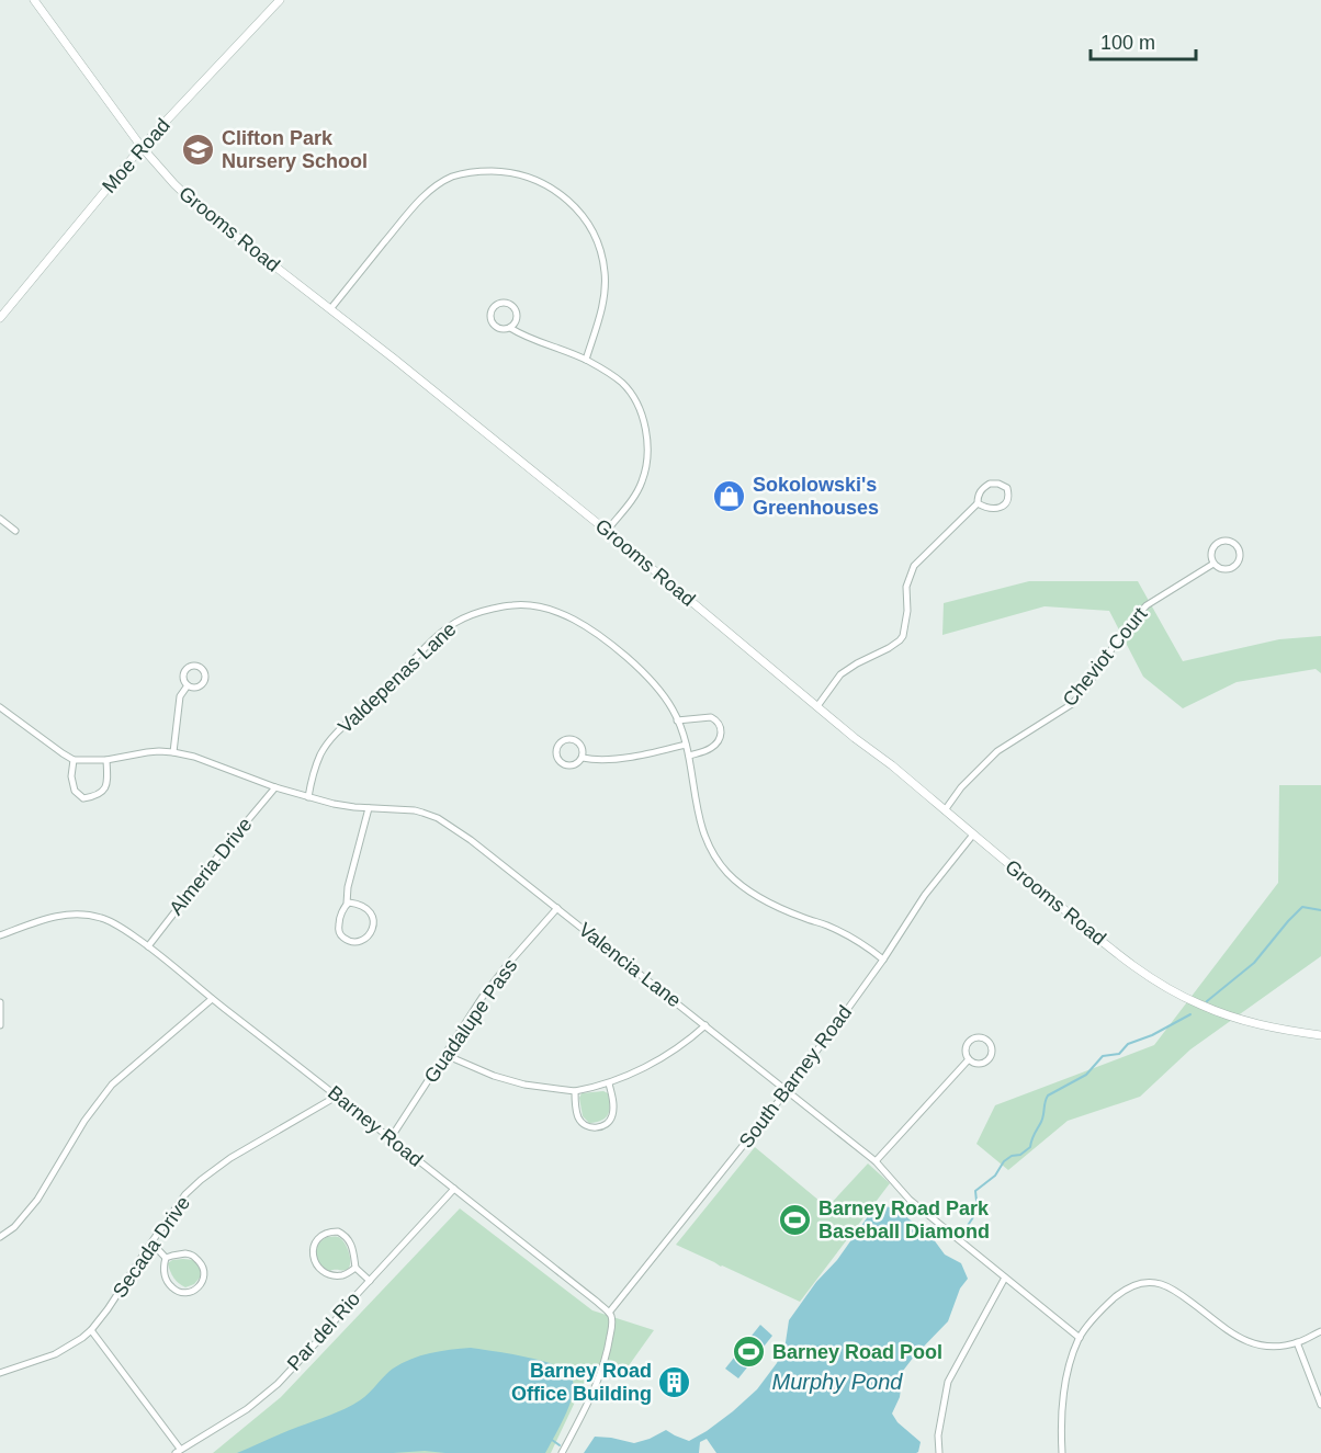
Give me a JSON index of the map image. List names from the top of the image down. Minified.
{"streets":{"street":["Moe Road","Grooms Road","Cheviot Court","Valdepenas Lane","Almeria Drive","Valencia Lane","Guadalupe Pass","South Barney Road","Barney Road","Secada Drive","Par del Rio"]},"crossings":[["Moe Road","Grooms Road"],["Grooms Road","Cheviot Court"],["Grooms Road","South Barney Road"],["Valdepenas Lane","Valencia Lane"],["Valdepenas Lane","South Barney Road"],["Almeria Drive","Valencia Lane"],["Almeria Drive","Barney Road"],["Valencia Lane","Guadalupe Pass"],["Valencia Lane","South Barney Road"],["Guadalupe Pass","Barney Road"],["South Barney Road","Barney Road"],["Barney Road","Secada Drive"],["Barney Road","Par del Rio"]],"water":["Murphy Pond"],"places":{"school or university":["Clifton Park Nursery School"],"shop":["Sokolowski's Greenhouses"],"sports":["Barney Road Park Baseball Diamond","Barney Road Pool"],"building":["Barney Road Office Building"]},"scale_bar":"100 m"}
